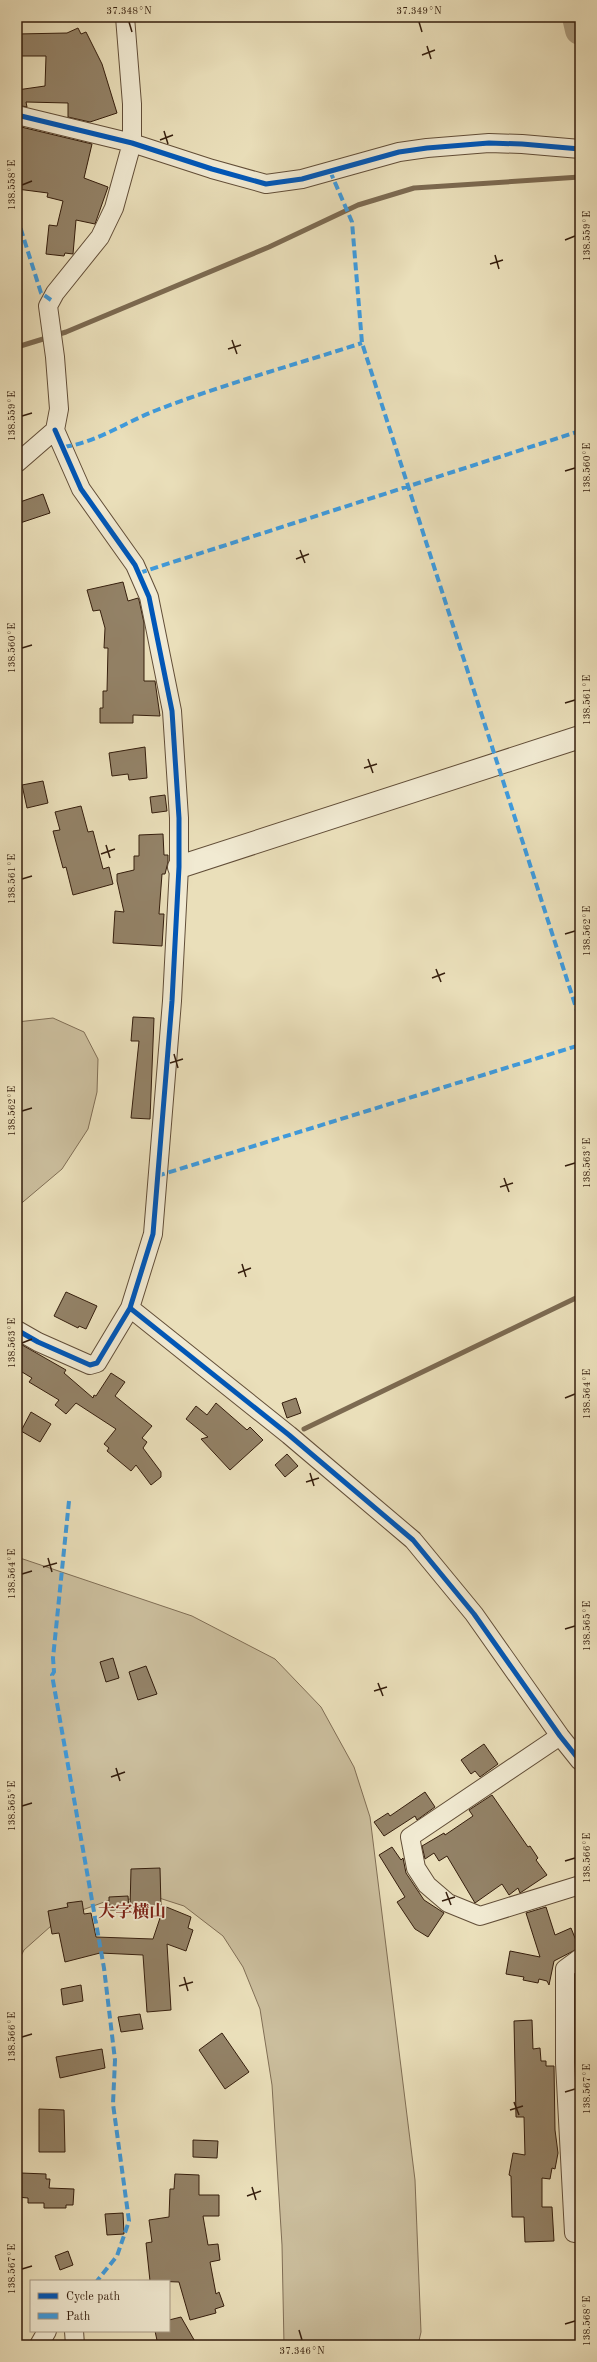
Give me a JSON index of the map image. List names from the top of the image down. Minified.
{"districts":["大字横山"],"legend":["Cycle path","Path"],"coordinates":["37.348°N","37.349°N","138.558°E","138.559°E","138.560°E","138.561°E","138.562°E","138.563°E","138.564°E","138.565°E","138.566°E","138.567°E","138.568°E","37.346°N"]}
